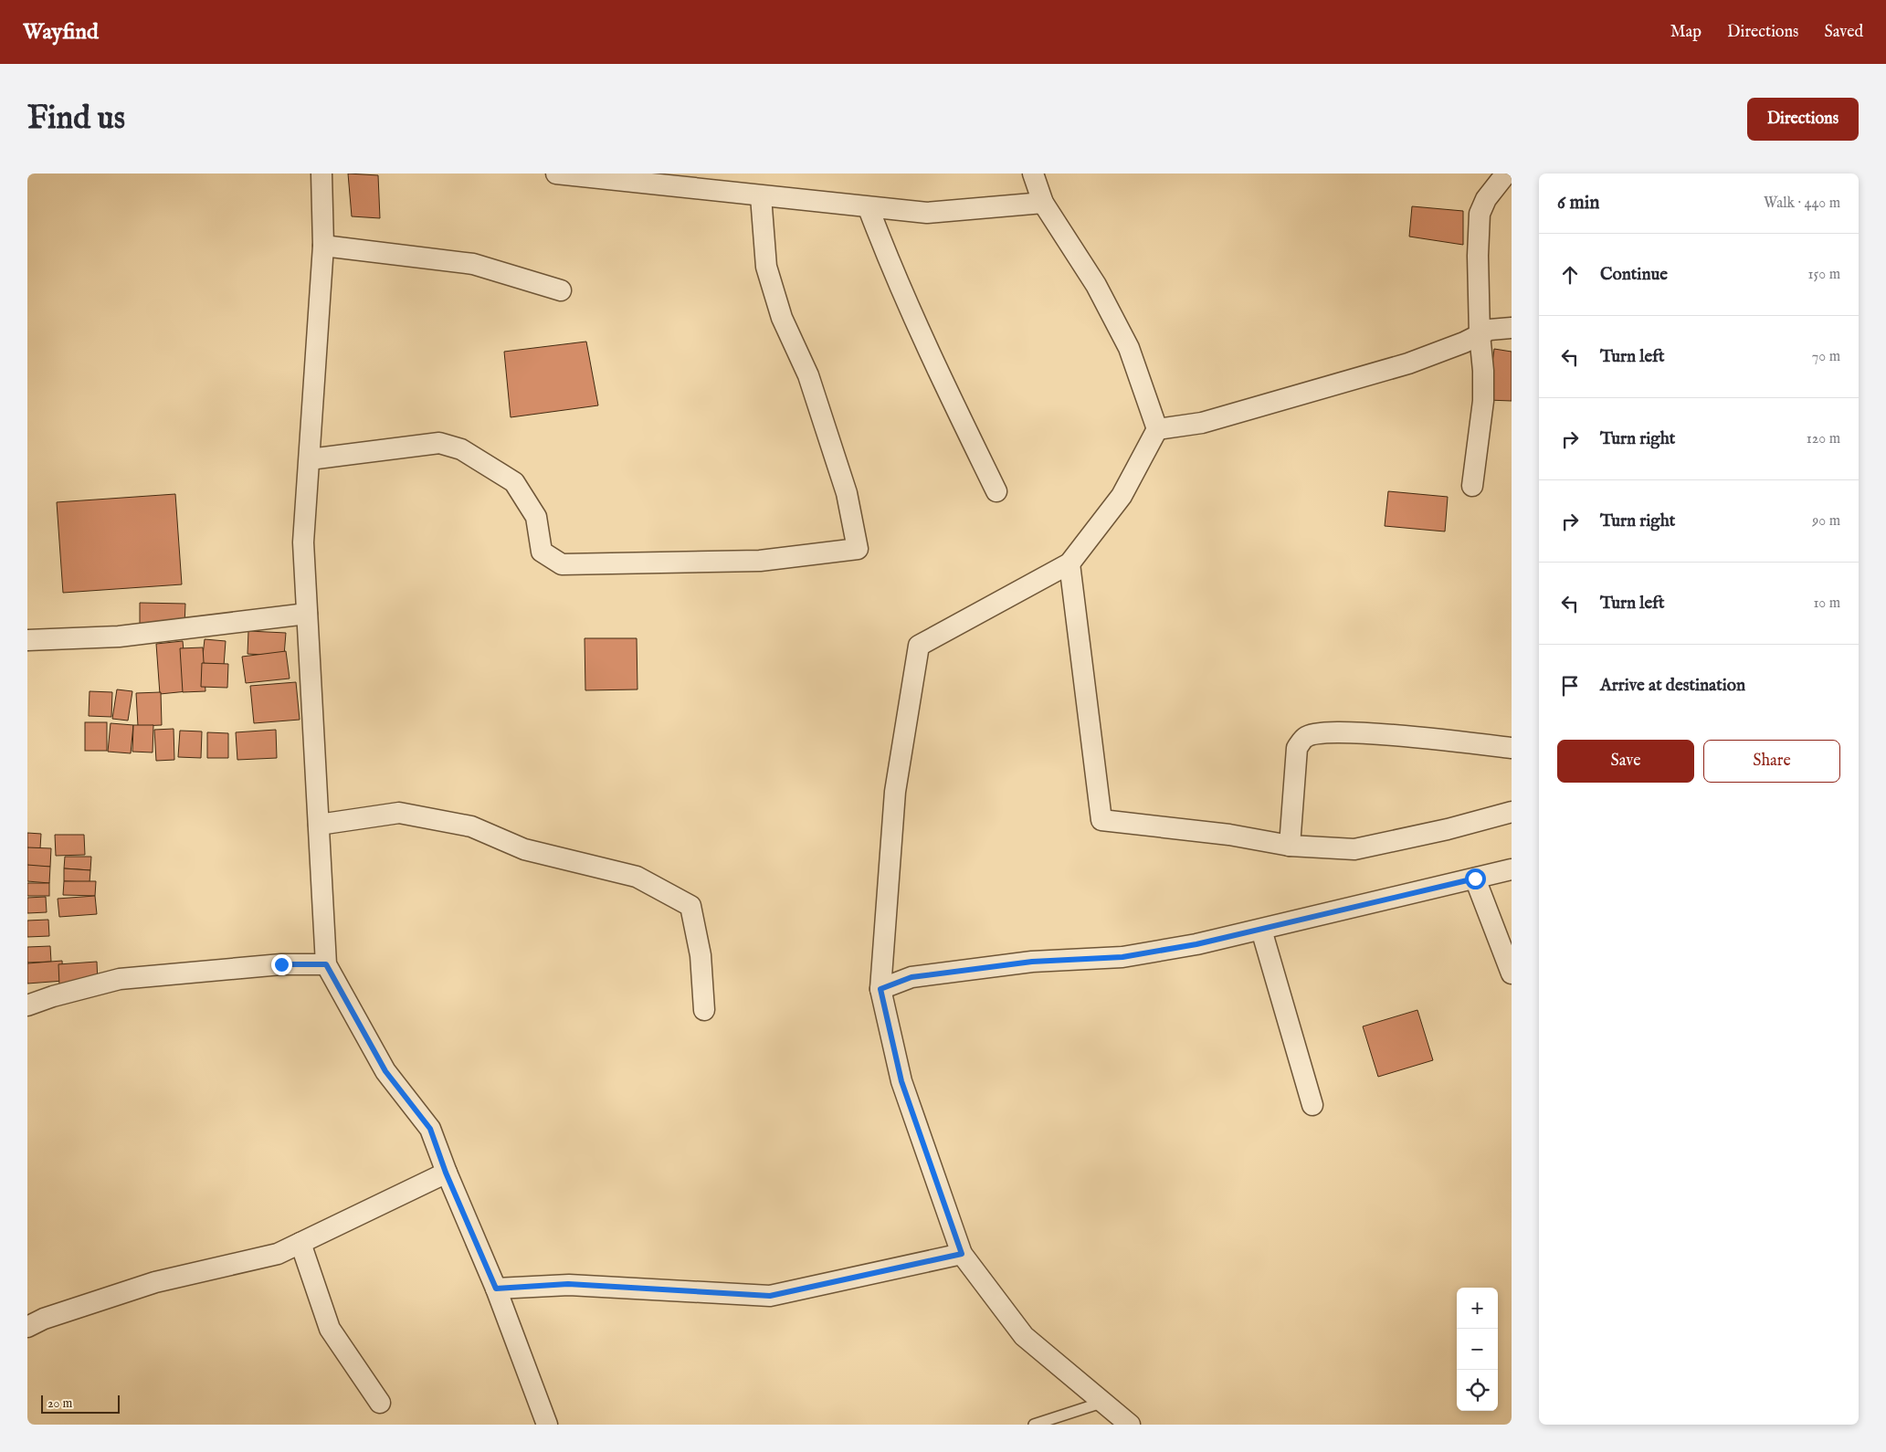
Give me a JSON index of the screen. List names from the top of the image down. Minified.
{"scale_bar":"20 m","page":{"header":"Wayfind","nav":["Map","Directions","Saved"],"buttons":["Directions",["Save","Share"]],"title":"Find us","heading":["6 min","Walk · 440 m"],"list":[["Continue","150 m"],["Turn left","70 m"],["Turn right","120 m"],["Turn right","90 m"],["Turn left","10 m"],"Arrive at destination"],"map_buttons":["+","−"],"scale":"20 m"}}
